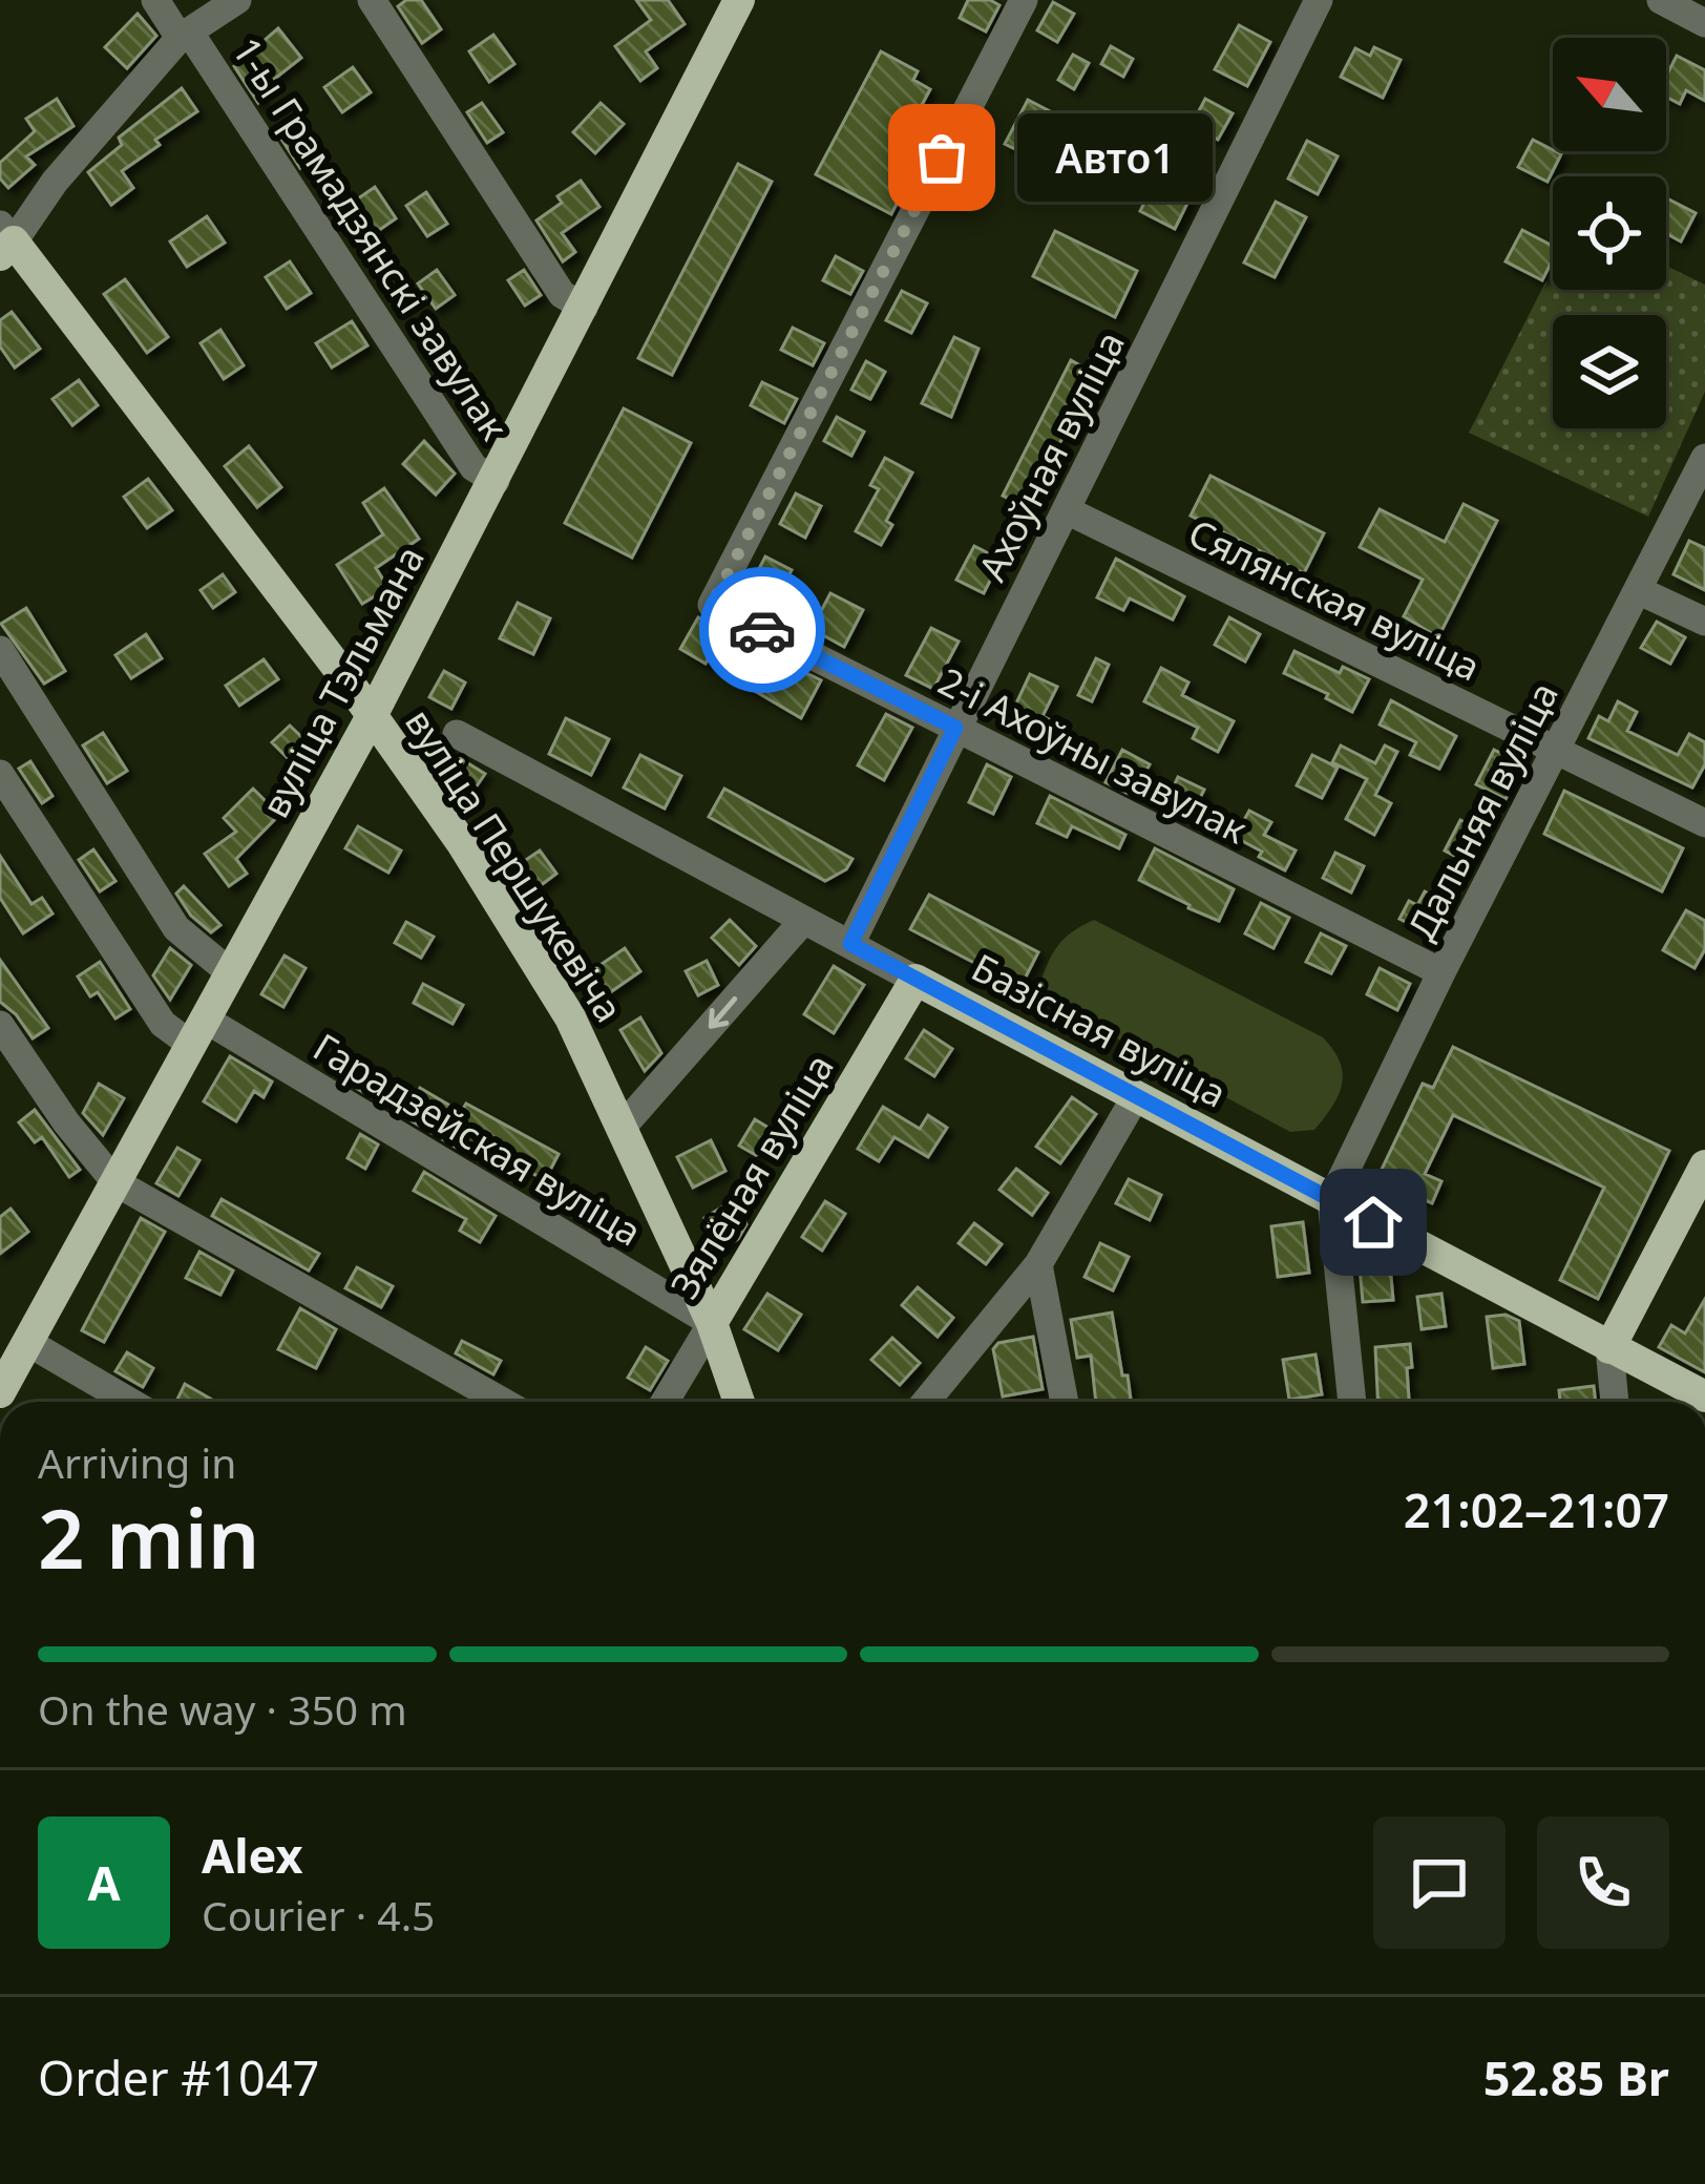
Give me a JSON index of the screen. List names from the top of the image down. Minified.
{"streets":{"main road":["вуліца Тэльмана","вуліца Першукевіча","Базісная вуліца","Зялёная вуліца"],"street":["1-ы Грамадзянскі завулак","Ахоўная вуліца","Сялянская вуліца","2-і Ахоўны завулак","Дальняя вуліца","Гарадзейская вуліца"]},"crossings":[["1-ы Грамадзянскі завулак","вуліца Тэльмана"],["Ахоўная вуліца","Сялянская вуліца"],["Ахоўная вуліца","2-і Ахоўны завулак"],["Ахоўная вуліца","Базісная вуліца"],["Сялянская вуліца","Дальняя вуліца"],["вуліца Тэльмана","вуліца Першукевіча"],["вуліца Тэльмана","Гарадзейская вуліца"],["2-і Ахоўны завулак","Дальняя вуліца"],["Дальняя вуліца","Базісная вуліца"],["вуліца Першукевіча","Гарадзейская вуліца"],["вуліца Першукевіча","Зялёная вуліца"],["Базісная вуліца","Зялёная вуліца"],["Гарадзейская вуліца","Зялёная вуліца"]],"places":["Авто1"],"north":"top left","page":{"bubble":"Авто1","heading":["2 min","Arriving in","21:02–21:07"],"panel":["Alex","Courier · 4.5","Order #1047","52.85 Br"],"bar":"On the way · 350 m","round":"A"}}
